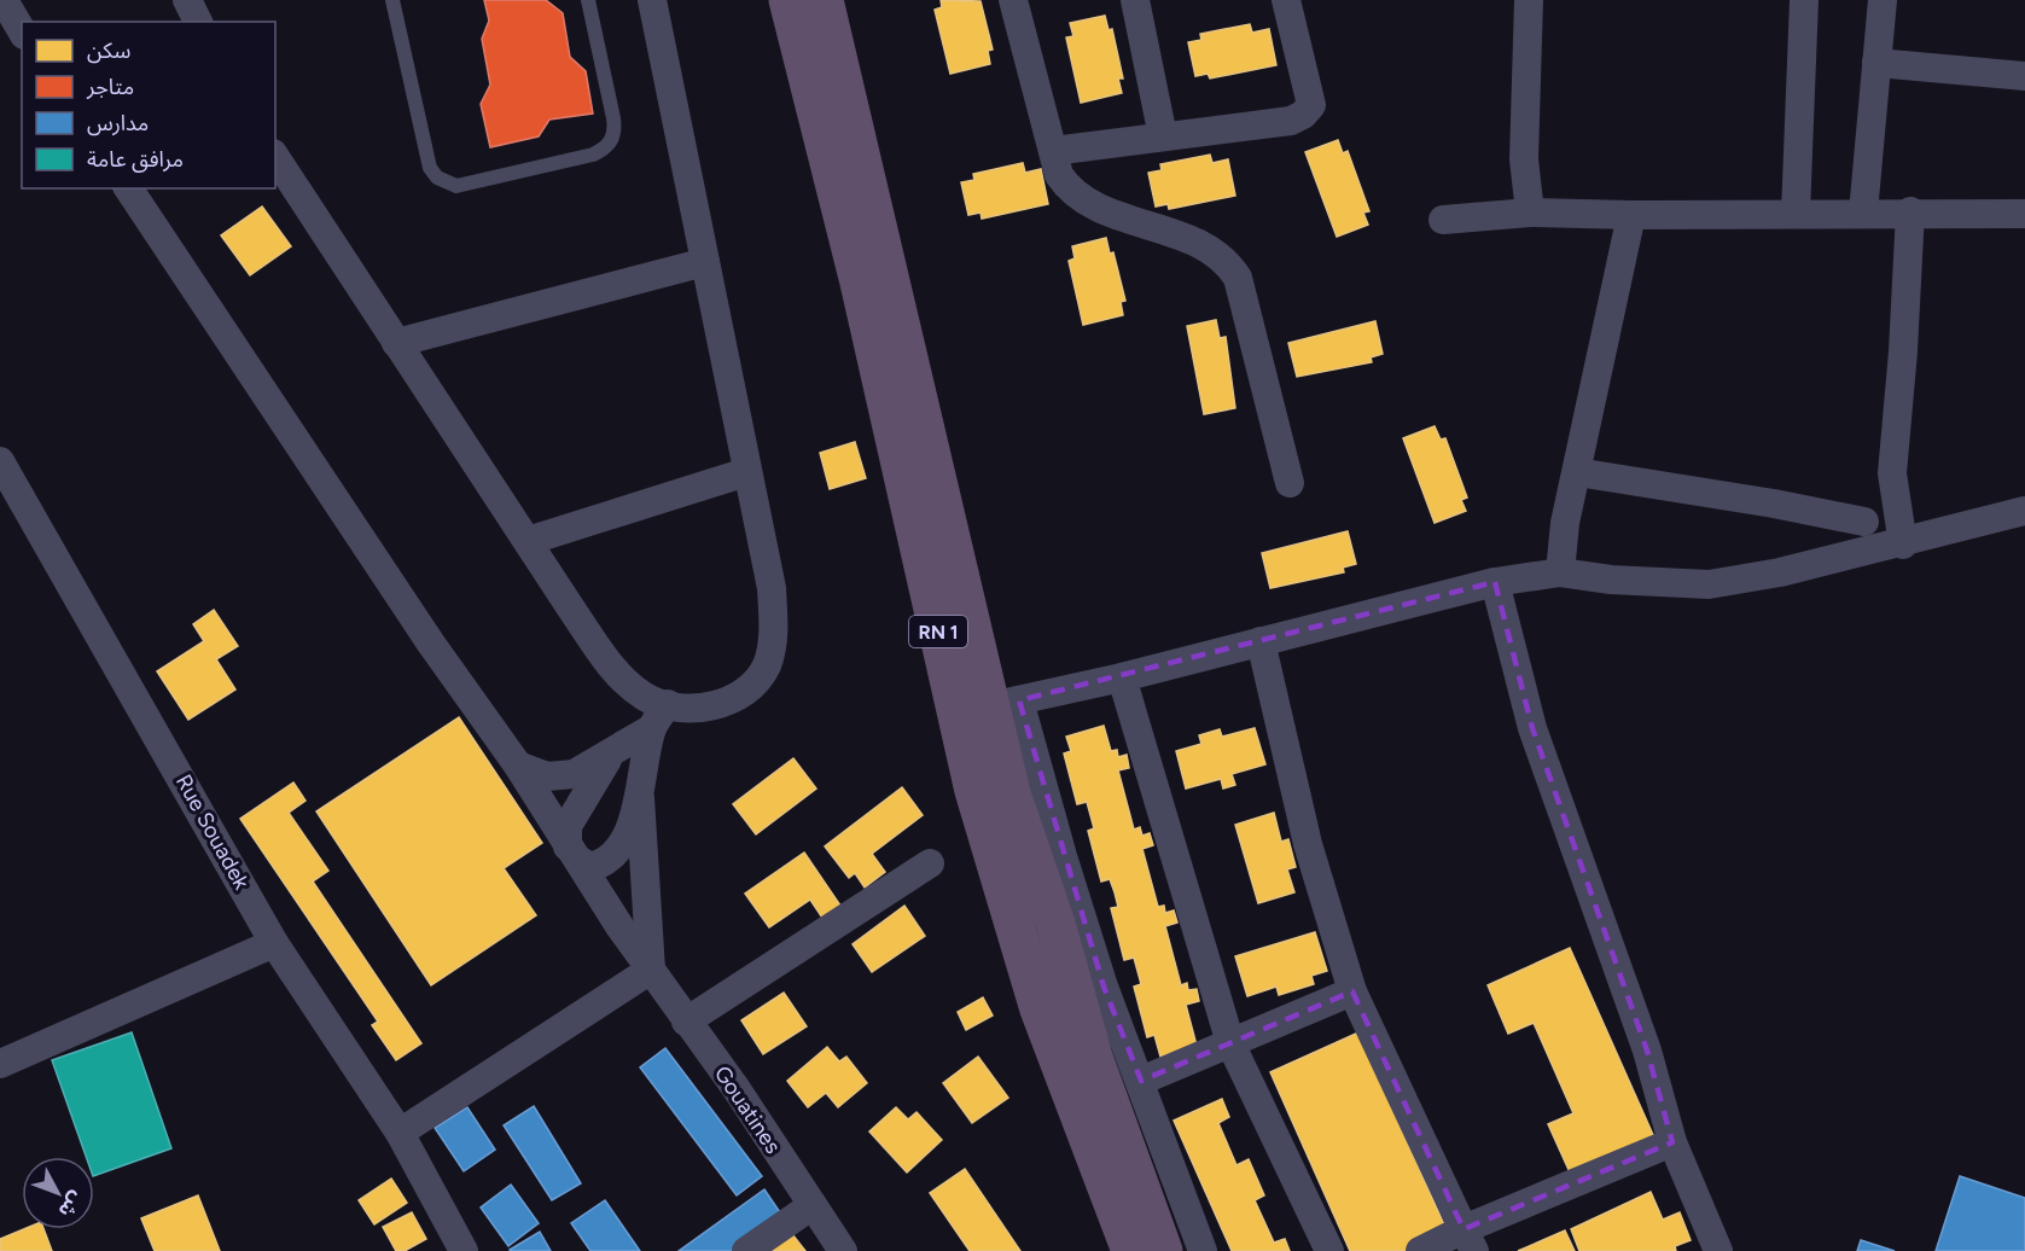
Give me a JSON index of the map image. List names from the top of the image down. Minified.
{"streets":{"highway":["RN 1"],"street":["Rue Souadek","Gouatines"]},"legend":["سكن","متاجر","مدارس","مرافق عامة"],"north":"bottom right"}
